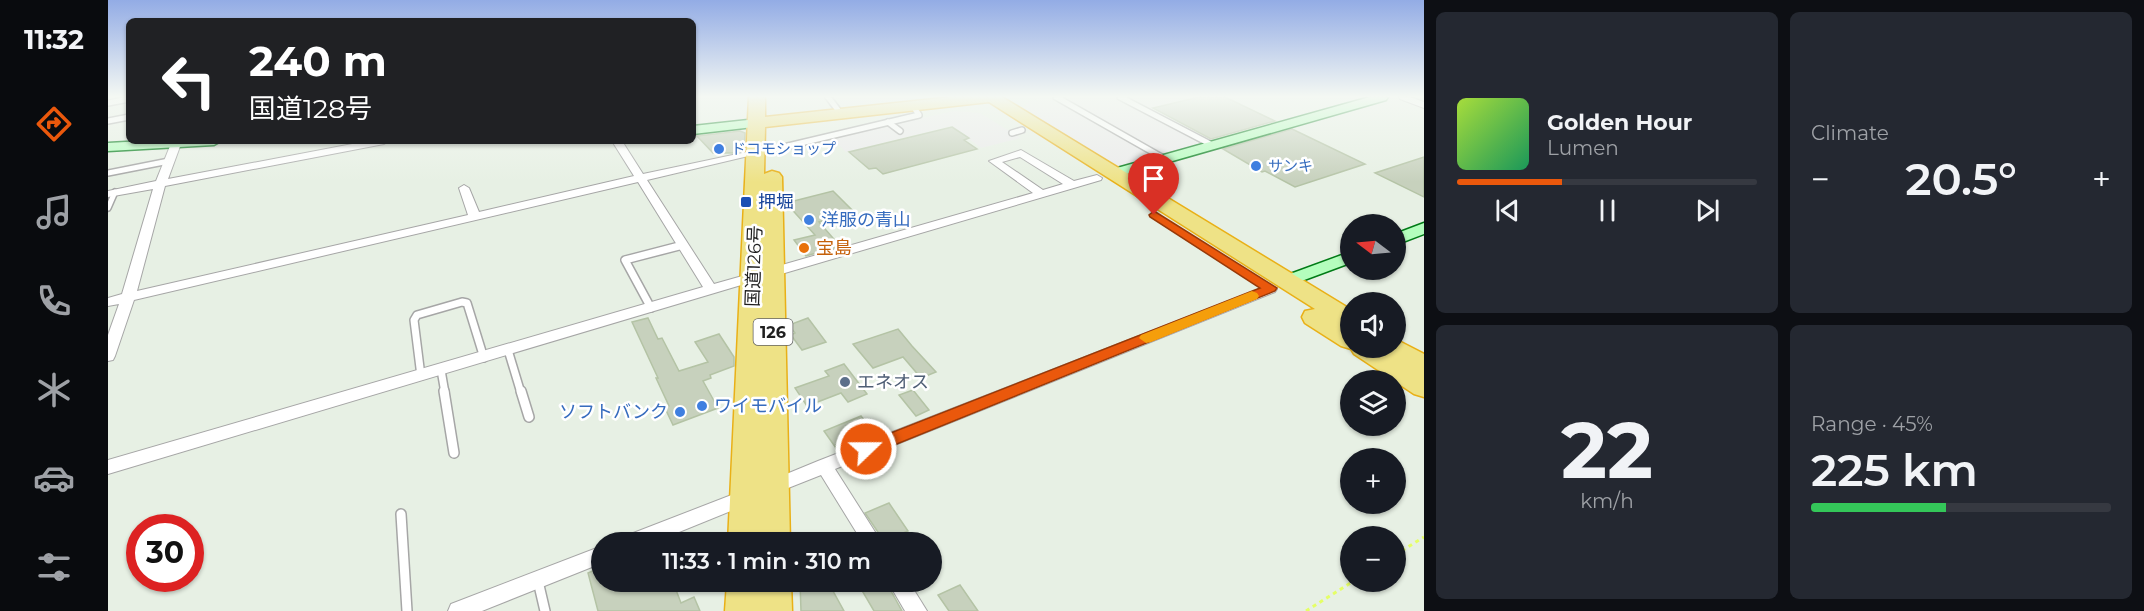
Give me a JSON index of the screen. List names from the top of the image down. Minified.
{"streets":{"highway":["国道126号","126"]},"places":{"other":["ドコモショップ","サンキ","洋服の青山","宝島","エネオス","ワイモバイル","ソフトバンク"],"transit":["押堀"]},"north":"left","page":{"tabs":"11:32","tile":["Climate",["22","km/h"],["Range · 45%","225 km"]],"turn":["240 m","国道128号"],"song":["Golden Hour","Lumen"],"heat":["−","20.5°","+"],"map_buttons":["+","−"],"limit":"30","trip":"11:33 · 1 min · 310 m"}}
